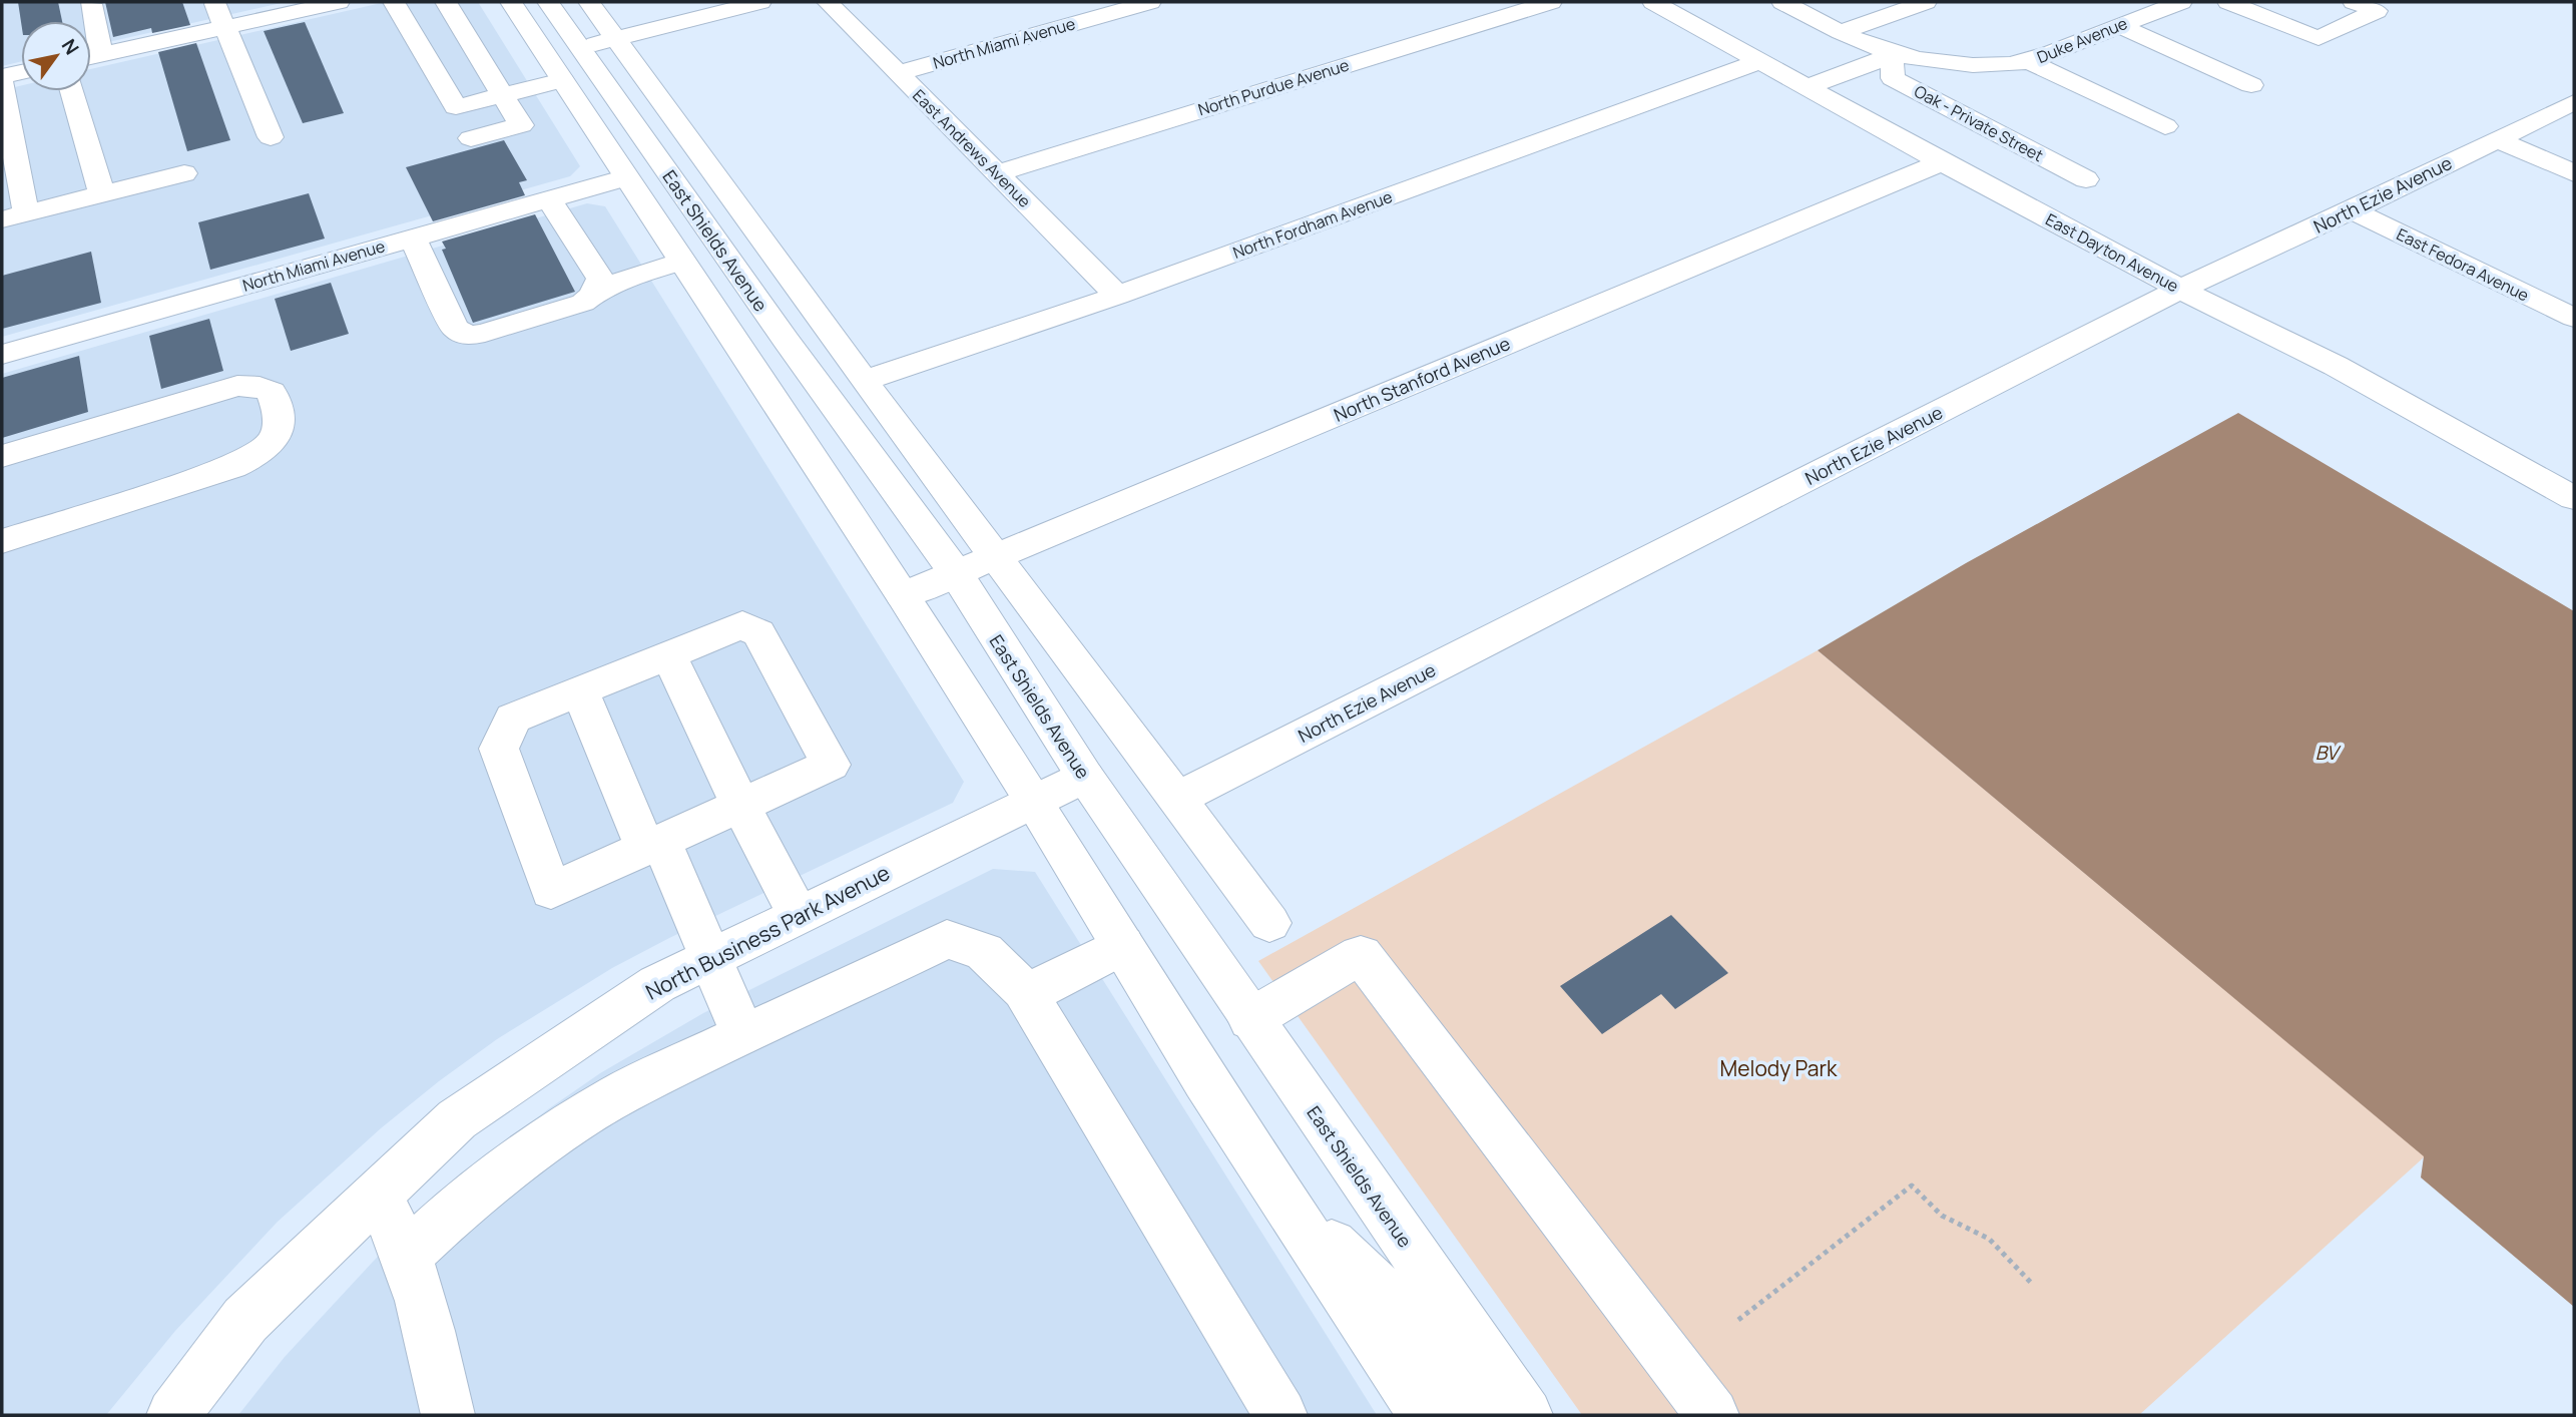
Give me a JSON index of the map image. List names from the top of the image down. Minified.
{"streets":{"street":["Duke Avenue","North Miami Avenue","North Purdue Avenue","Oak - Private Street","East Andrews Avenue","North Ezie Avenue","North Fordham Avenue","East Shields Avenue","East Dayton Avenue","East Fedora Avenue","North Stanford Avenue","North Business Park Avenue"]},"crossings":[["Duke Avenue","Oak - Private Street"],["North Miami Avenue","East Andrews Avenue"],["North Miami Avenue","East Shields Avenue"],["North Purdue Avenue","East Andrews Avenue"],["East Andrews Avenue","North Fordham Avenue"],["North Ezie Avenue","East Shields Avenue"],["North Ezie Avenue","East Dayton Avenue"],["North Ezie Avenue","East Fedora Avenue"],["North Fordham Avenue","East Shields Avenue"],["North Fordham Avenue","East Dayton Avenue"],["East Shields Avenue","North Stanford Avenue"],["East Shields Avenue","North Business Park Avenue"],["East Dayton Avenue","North Stanford Avenue"]],"water":["BV"],"parks":["Melody Park"],"north":"top right"}
